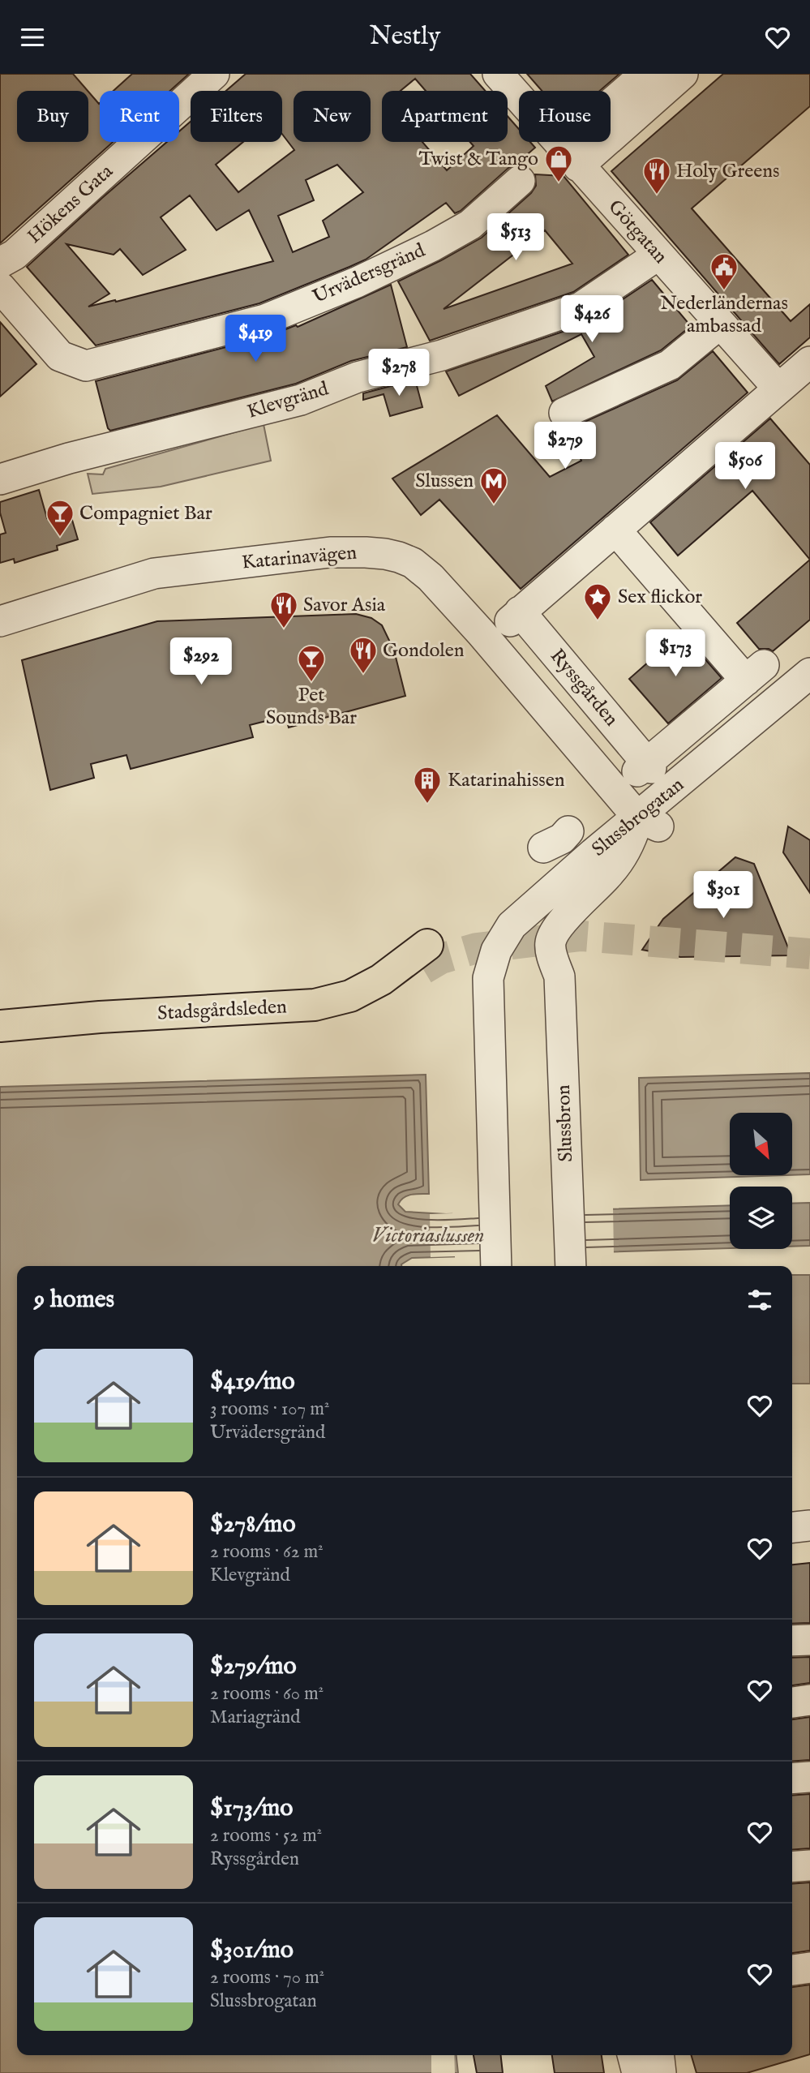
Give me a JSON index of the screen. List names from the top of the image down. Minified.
{"streets":{"main road":["Stadsgårdsleden"],"street":["Hökens Gata","Götgatan","Urvädersgränd","Klevgränd","Katarinavägen","Ryssgården","Slussbrogatan","Slussbron"]},"crossings":[["Götgatan","Klevgränd"],["Götgatan","Ryssgården"],["Katarinavägen","Slussbrogatan"],["Slussbrogatan","Slussbron"]],"water":["Victoriaslussen"],"places":{"shop":["Twist & Tango"],"restaurant":["Holy Greens","Savor Asia","Gondolen"],"public building":["Nederländernas ambassad"],"metro station":["Slussen"],"bar":["Compagniet Bar","Pet Sounds Bar"],"place":["Sex flickor"],"building":["Katarinahissen"]},"north":"bottom right","page":{"header":"Nestly","chip":["Buy","Rent","Filters","New","Apartment","House"],"price":["$513","$426","$419","$278","$279","$506","$173","$292","$301"],"heading":"9 homes","list":[{"name":"$419/mo","note":"3 rooms · 107 m² · Urvädersgränd"},{"name":"$278/mo","note":"2 rooms · 62 m² · Klevgränd"},{"name":"$279/mo","note":"2 rooms · 60 m² · Mariagränd"},{"name":"$173/mo","note":"2 rooms · 52 m² · Ryssgården"},{"name":"$301/mo","note":"2 rooms · 70 m² · Slussbrogatan"}]}}
